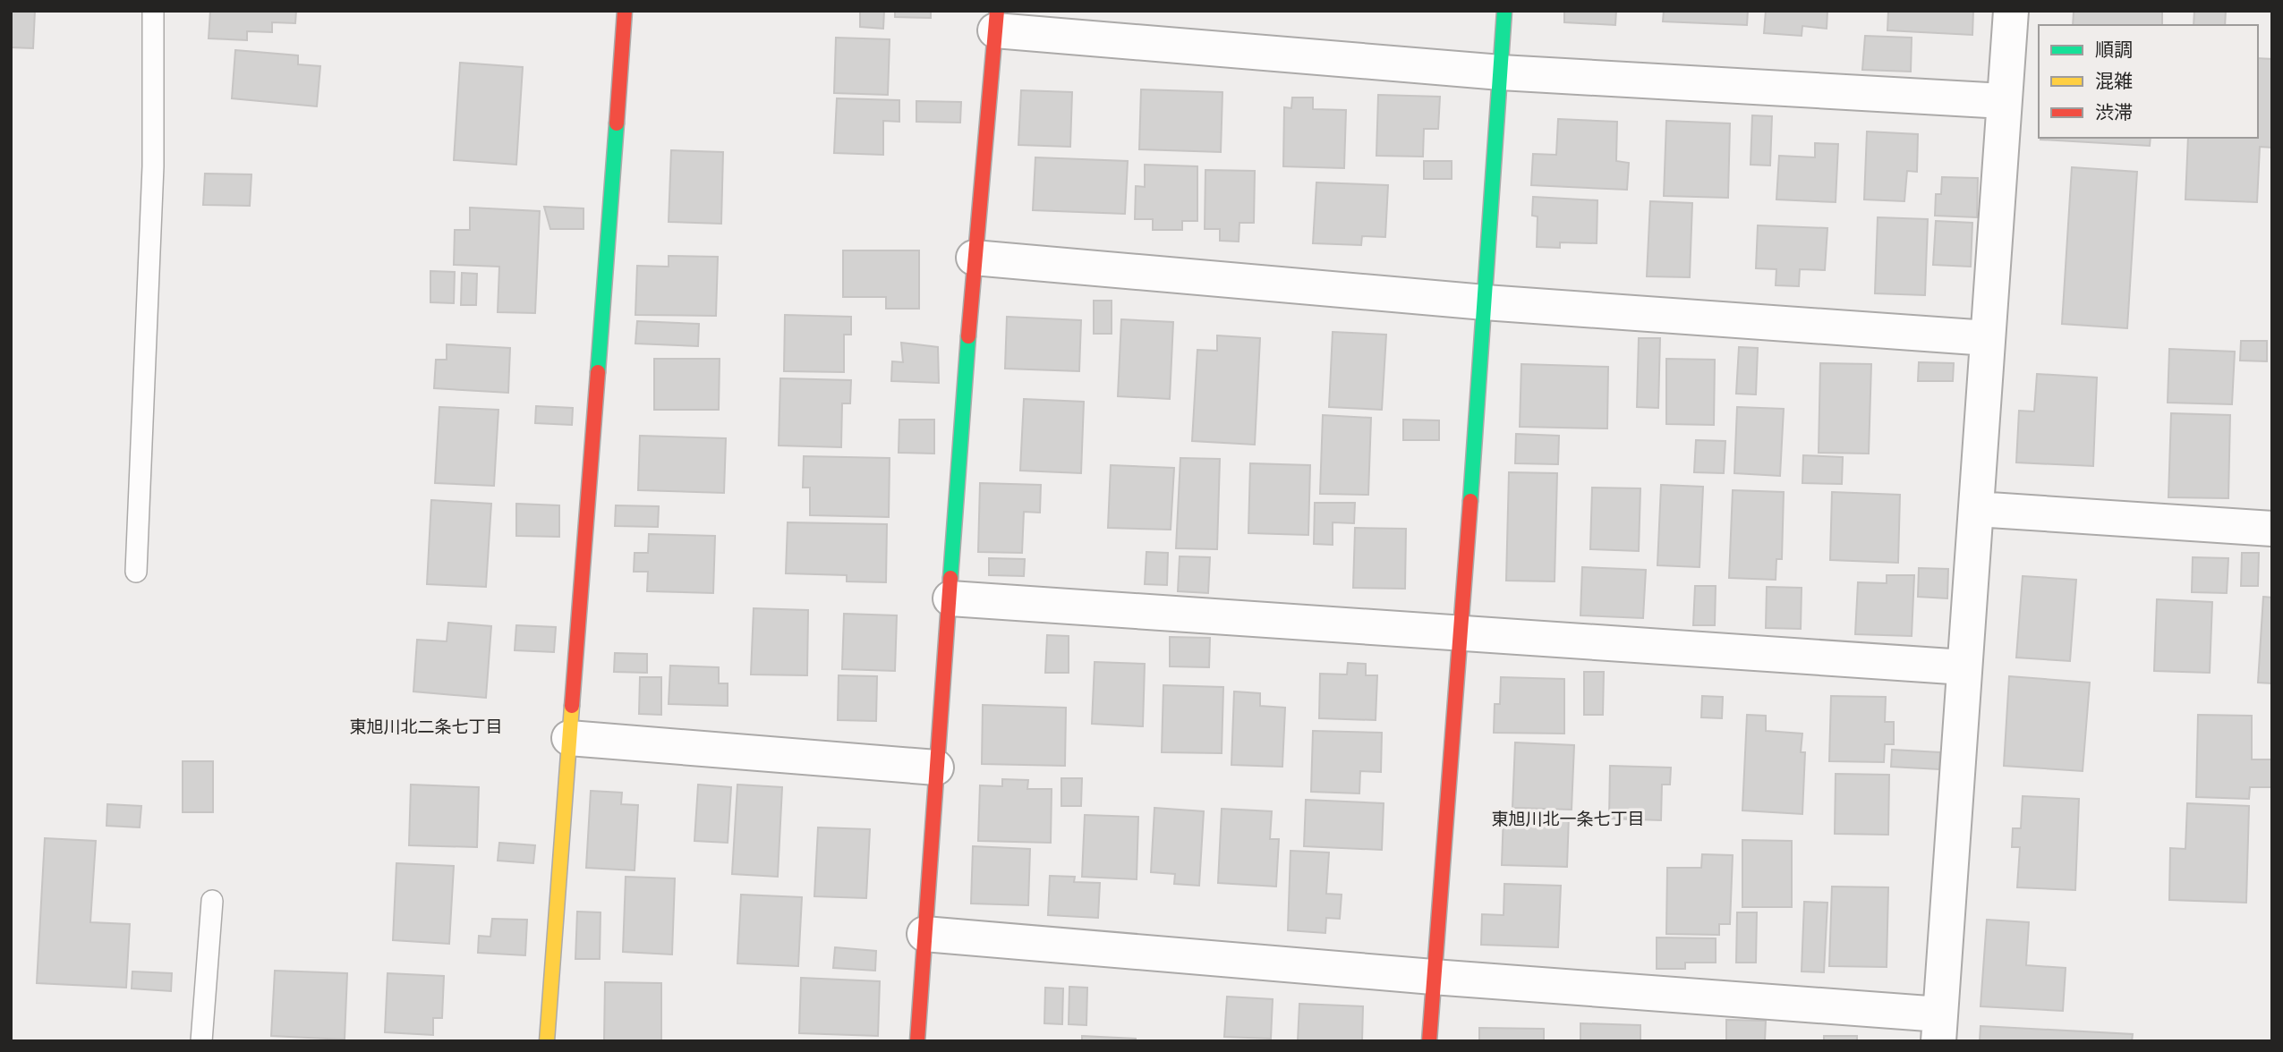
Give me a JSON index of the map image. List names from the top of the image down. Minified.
{"districts":["東旭川北二条七丁目","東旭川北一条七丁目"],"legend":["順調","混雑","渋滞"]}
